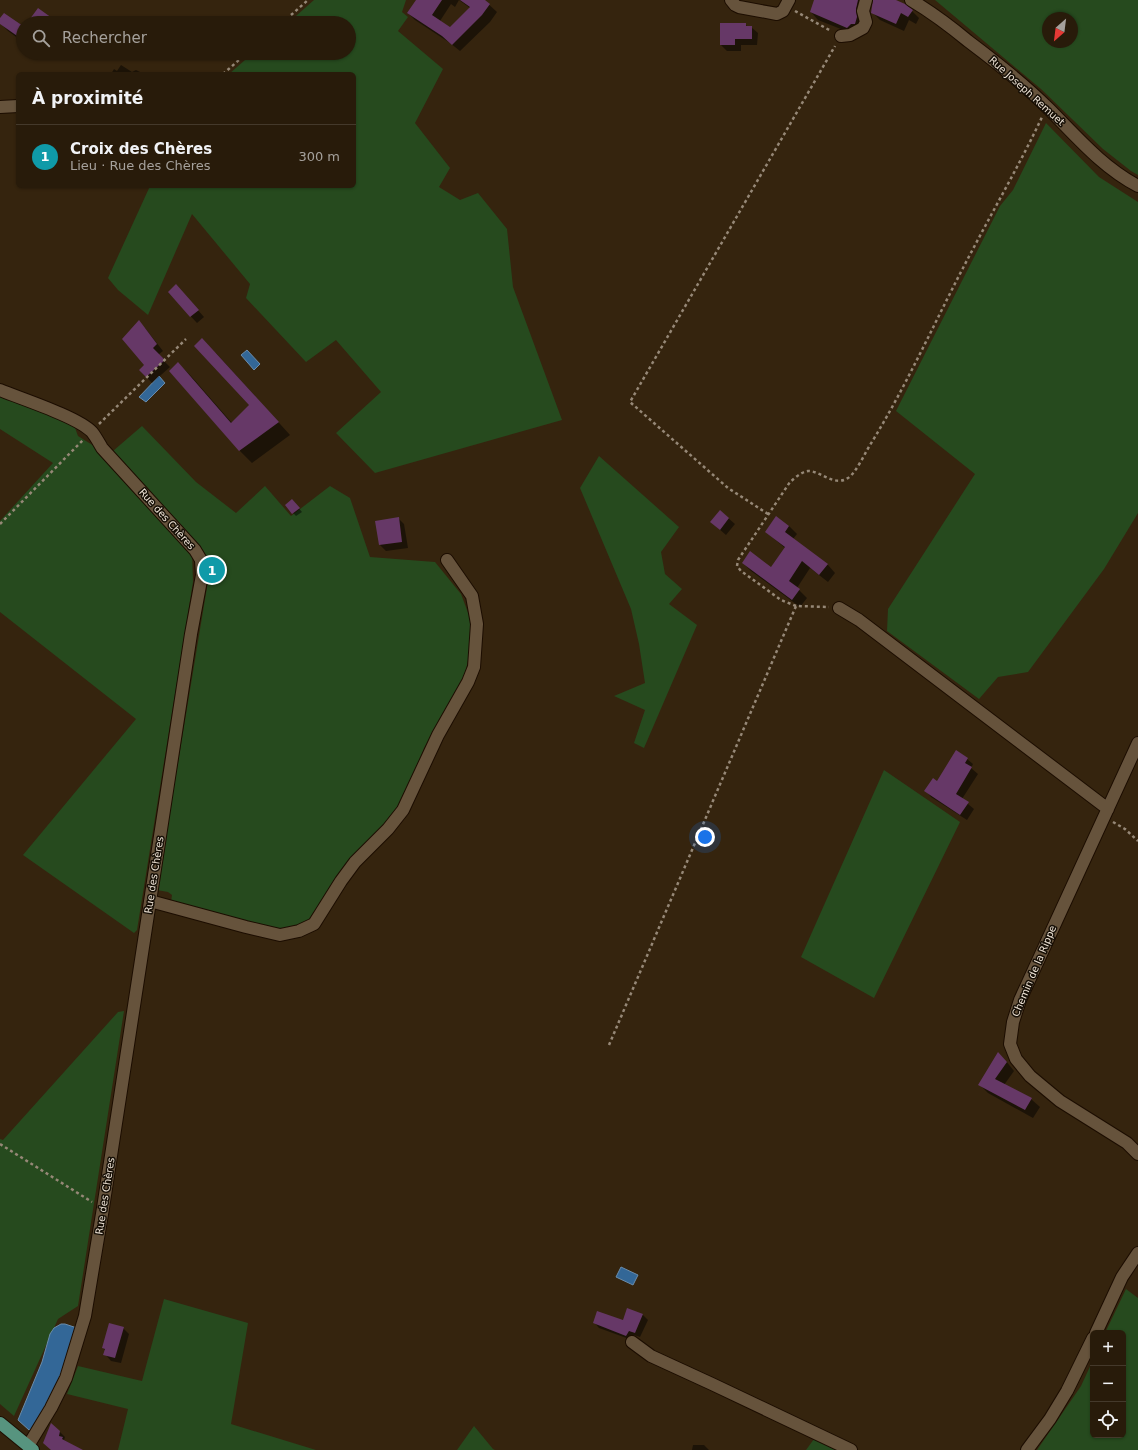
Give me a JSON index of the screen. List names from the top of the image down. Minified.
{"streets":{"street":["Rue Joseph Remuet","Rue des Chères","Chemin de la Rippe"]},"north":"bottom left","page":{"search":"Rechercher","heading":"À proximité","list":[{"mark":"1","name":"Croix des Chères","note":"Lieu · Rue des Chères","value":"300 m"}],"pins":"1","map_buttons":["+","−"]}}
